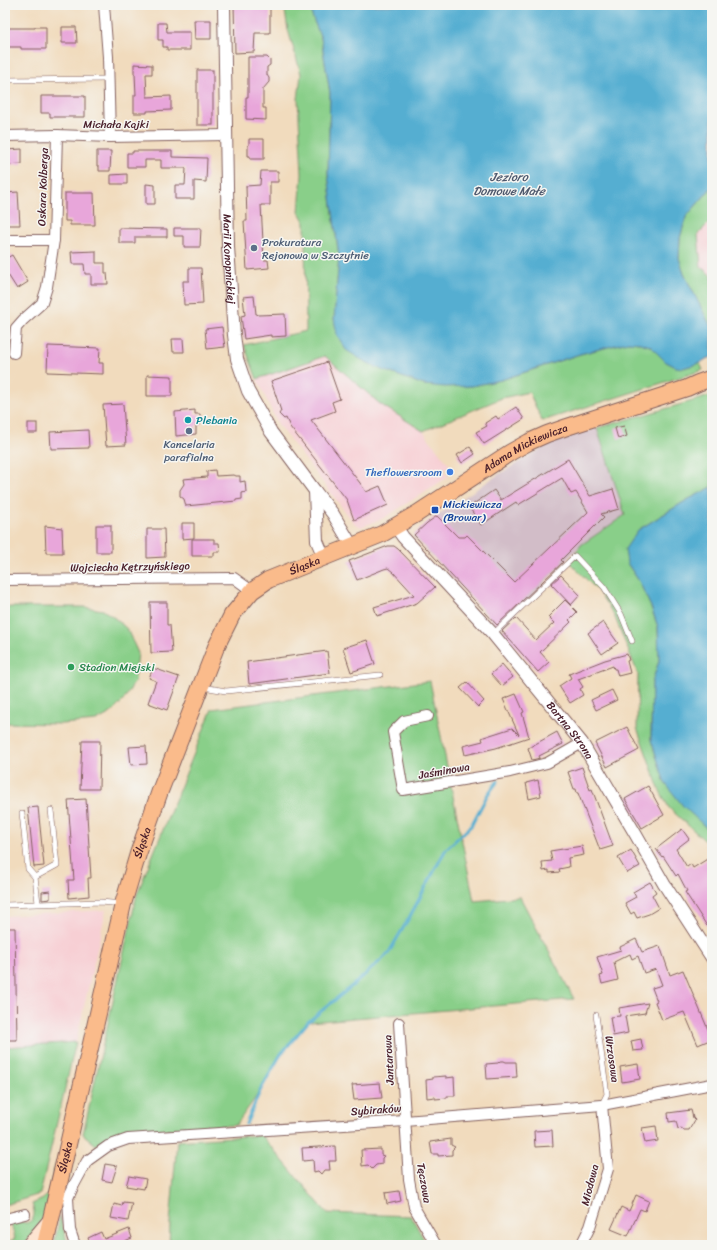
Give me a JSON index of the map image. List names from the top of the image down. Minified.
{"streets":{"main road":["Adama Mickiewicza","Śląska"],"street":["Michała Kajki","Oskara Kolberga","Marii Konopnickiej","Wojciecha Kętrzyńskiego","Bartna Strona","Jaśminowa","Jantarowa","Sybiraków","Tęczowa","Miodowa"],"lane":["Wrzosowa"]},"crossings":[["Michała Kajki","Oskara Kolberga"],["Michała Kajki","Marii Konopnickiej"],["Marii Konopnickiej","Adama Mickiewicza"],["Marii Konopnickiej","Śląska"],["Adama Mickiewicza","Śląska"],["Adama Mickiewicza","Bartna Strona"],["Śląska","Wojciecha Kętrzyńskiego"],["Śląska","Sybiraków"],["Bartna Strona","Jaśminowa"],["Wrzosowa","Sybiraków"],["Wrzosowa","Miodowa"],["Jantarowa","Sybiraków"],["Jantarowa","Tęczowa"],["Sybiraków","Tęczowa"],["Sybiraków","Miodowa"]],"water":["Jezioro Domowe Małe"],"places":{"other":["Prokuratura Rejonowa w Szczytnie","Plebania","Kancelaria parafialna","Theflowersroom","Stadion Miejski"],"transit":["Mickiewicza (Browar)"]}}
